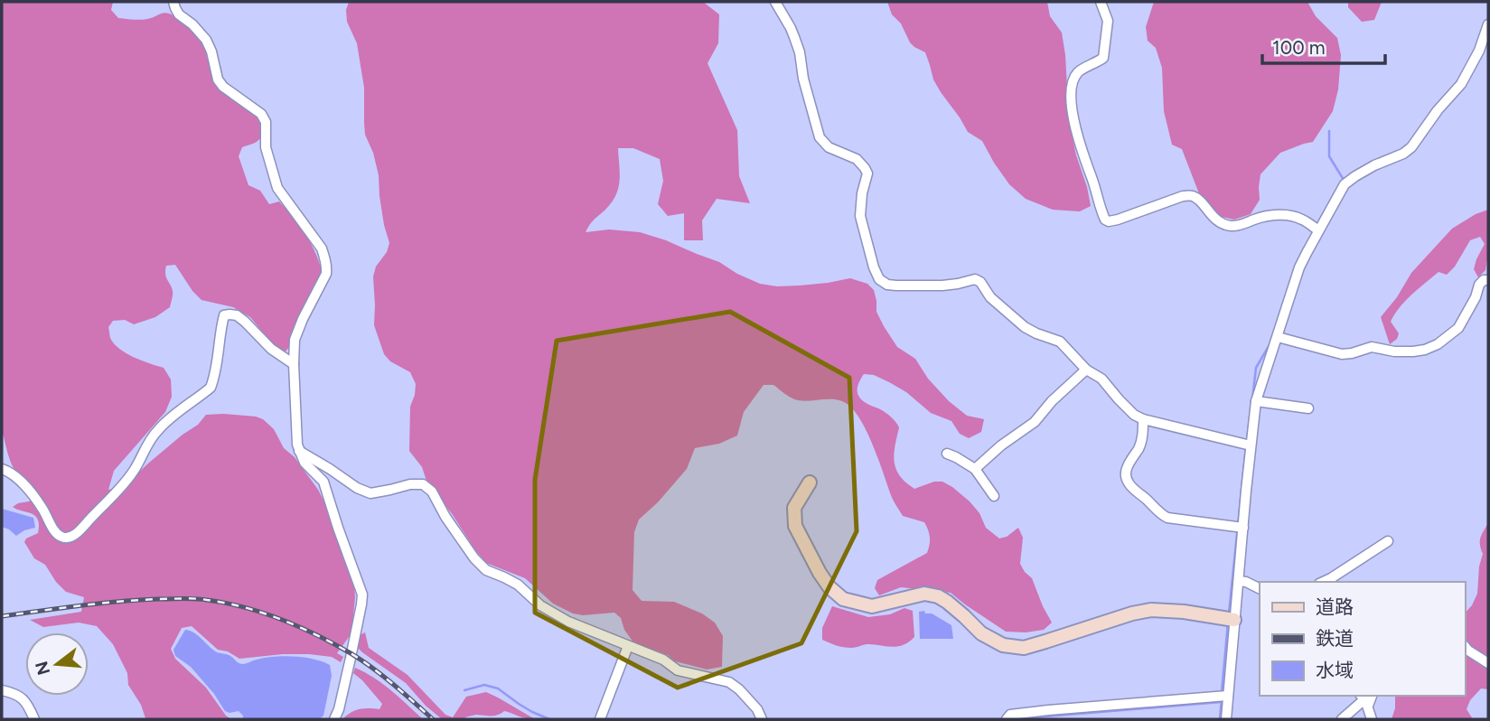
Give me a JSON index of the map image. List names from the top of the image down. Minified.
{"legend":["道路","鉄道","水域"],"scale_bar":"100 m","north":"left"}
